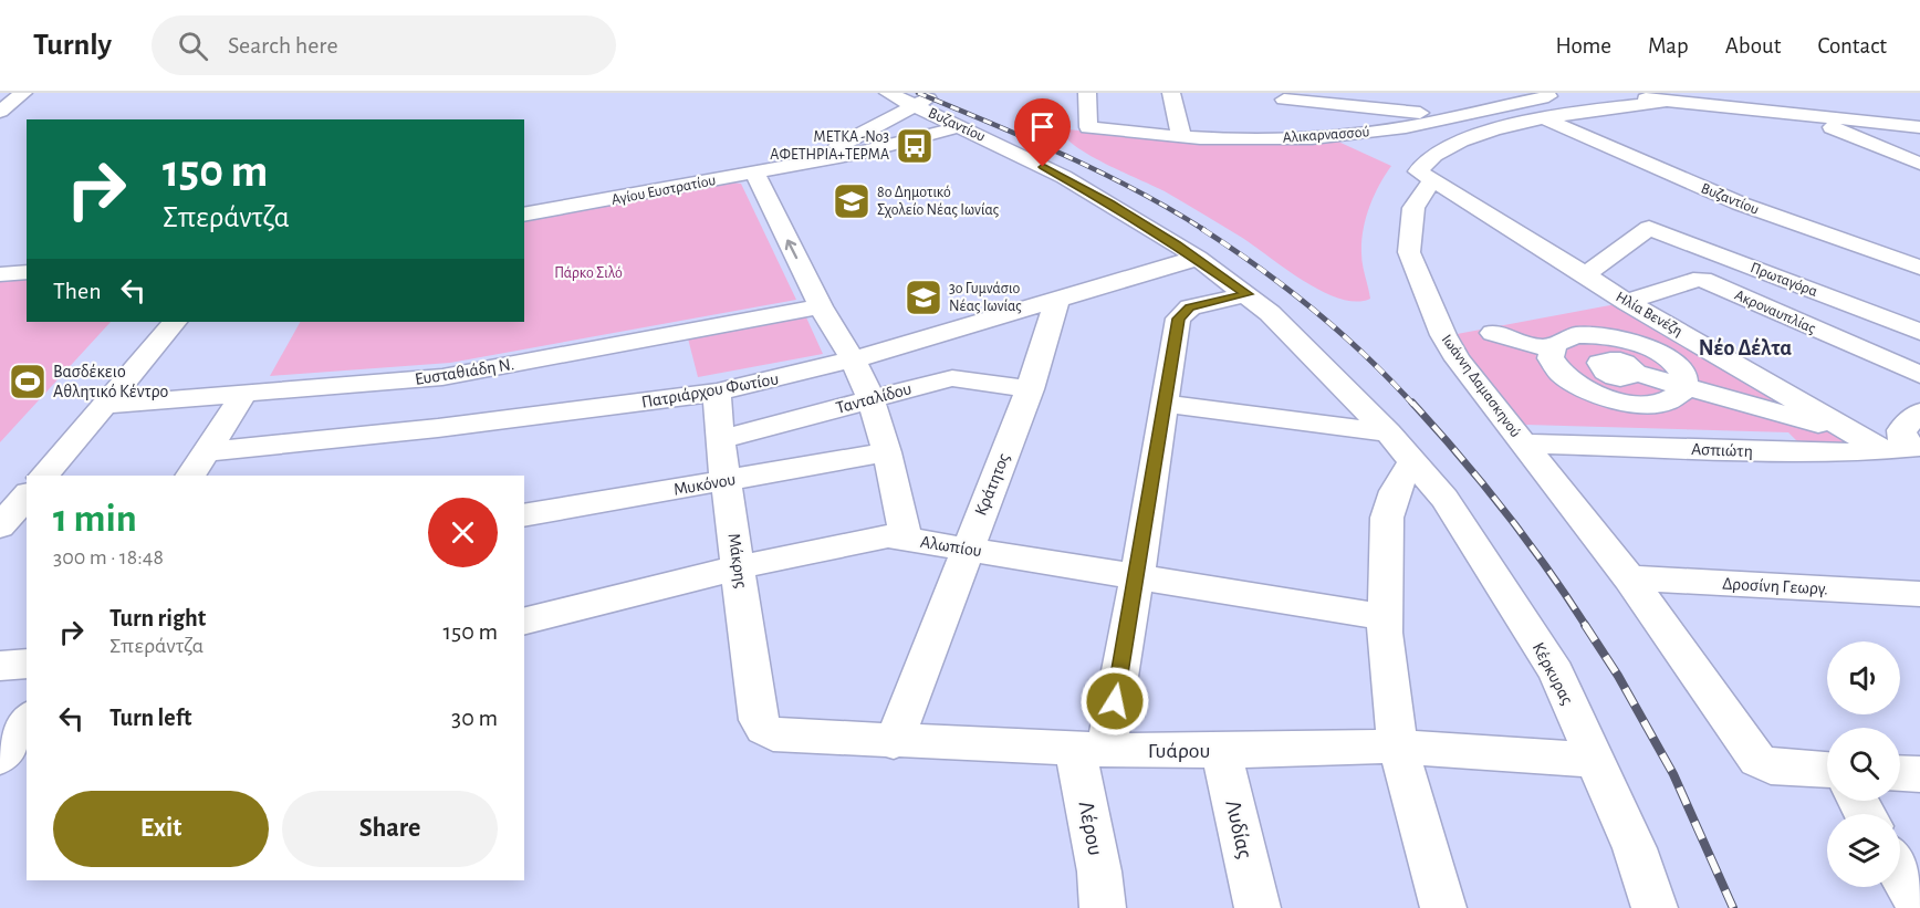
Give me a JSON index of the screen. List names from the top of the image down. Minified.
{"streets":{"street":["Βυζαντίου","Αλικαρνασσού","Αγίου Ευστρατίου","Πρωταγόρα","Ακροναυπλίας","Ηλία Βενέζη","Ευσταθιάδη Ν.","Ιωάννη Δαμασκηνού","Πατριάρχου Φωτίου","Τανταλίδου","Ασπιώτη","Μυκόνου","Κράτητος","Αλωπίου","Μάκρης","Δροσίνη Γεωργ.","Κέρκυρας","Γυάρου","Λέρου","Λυδίας"]},"crossings":[["Βυζαντίου","Αγίου Ευστρατίου"],["Βυζαντίου","Ιωάννη Δαμασκηνού"],["Βυζαντίου","Πατριάρχου Φωτίου"],["Βυζαντίου","Κέρκυρας"],["Πρωταγόρα","Ηλία Βενέζη"],["Ακροναυπλίας","Ηλία Βενέζη"],["Ηλία Βενέζη","Ιωάννη Δαμασκηνού"],["Ηλία Βενέζη","Ασπιώτη"],["Ιωάννη Δαμασκηνού","Ασπιώτη"],["Ιωάννη Δαμασκηνού","Δροσίνη Γεωργ."],["Πατριάρχου Φωτίου","Κράτητος"],["Πατριάρχου Φωτίου","Μάκρης"],["Τανταλίδου","Κράτητος"],["Τανταλίδου","Μάκρης"],["Μυκόνου","Μάκρης"],["Κράτητος","Αλωπίου"],["Κράτητος","Γυάρου"],["Αλωπίου","Μάκρης"],["Μάκρης","Γυάρου"],["Κέρκυρας","Γυάρου"],["Γυάρου","Λέρου"],["Γυάρου","Λυδίας"]],"districts":["Νέο Δέλτα"],"parks":["Πάρκο Σιλό"],"places":{"bus stop":["ΜΕΤΚΑ -Νο3 ΑΦΕΤΗΡΙΑ+ΤΕΡΜΑ"],"school or university":["8ο Δημοτικό Σχολείο Νέας Ιωνίας","3ο Γυμνάσιο Νέας Ιωνίας"],"sports":["Βασδέκειο Αθλητικό Κέντρο"]},"page":{"header":"Turnly","search":"Search here","nav":["Home","Map","About","Contact"],"turn":["150 m","Σπεράντζα"],"then":"Then","heading":["1 min","300 m · 18:48"],"list":[{"name":"Turn right","note":"Σπεράντζα","value":"150 m"},{"name":"Turn left","value":"30 m"}],"buttons":["Exit","Share"]}}
